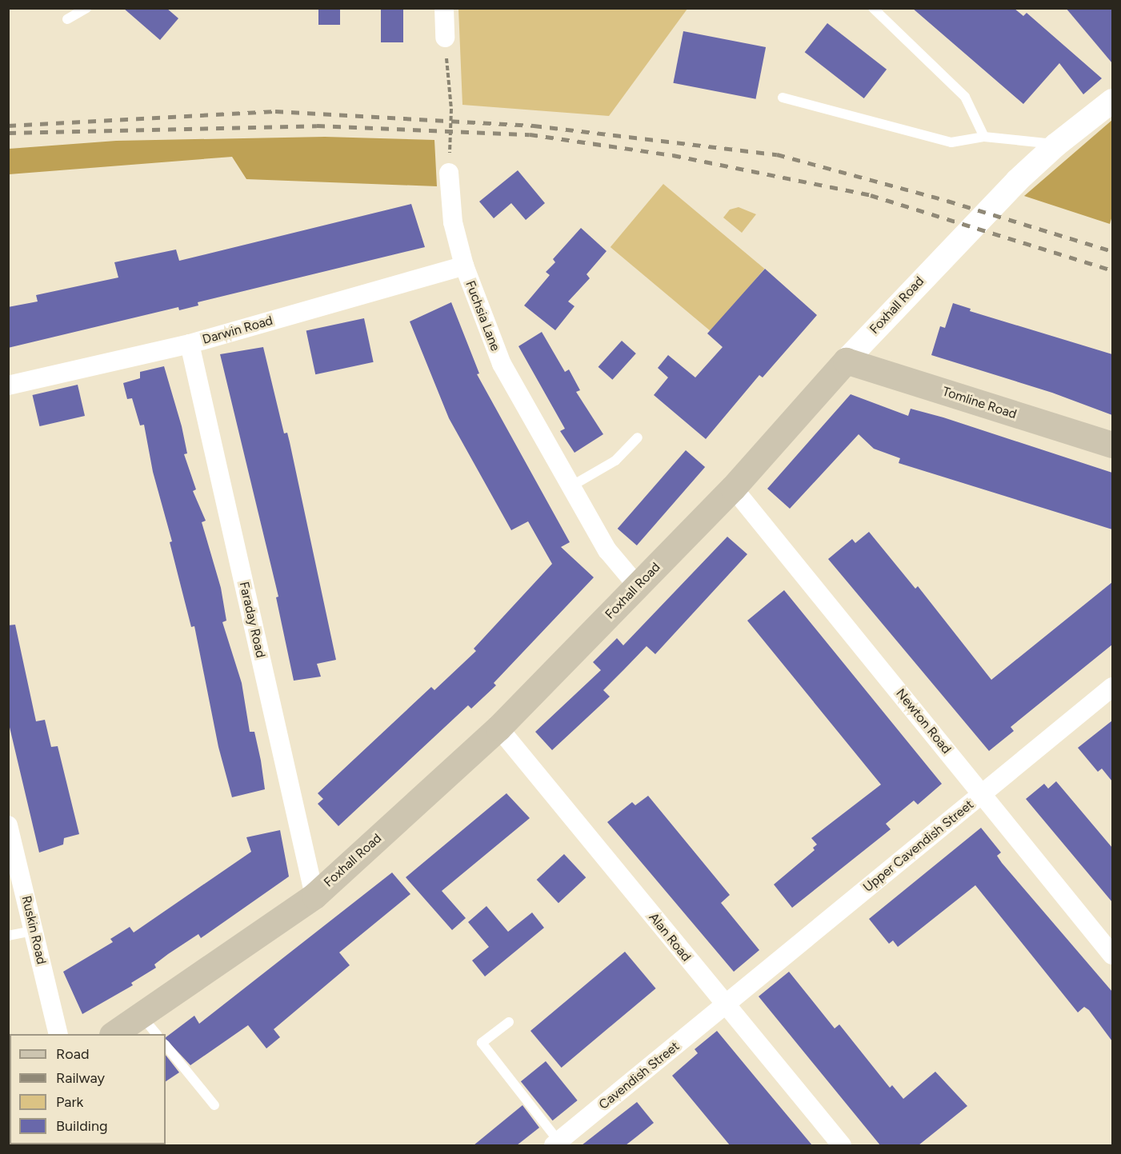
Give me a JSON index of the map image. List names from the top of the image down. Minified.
{"streets":{"main road":["Foxhall Road","Tomline Road"],"street":["Fuchsia Lane","Darwin Road","Faraday Road","Newton Road","Upper Cavendish Street","Ruskin Road","Alan Road","Cavendish Street"]},"crossings":[["Foxhall Road","Fuchsia Lane"],["Foxhall Road","Tomline Road"],["Foxhall Road","Faraday Road"],["Foxhall Road","Newton Road"],["Foxhall Road","Alan Road"],["Fuchsia Lane","Darwin Road"],["Darwin Road","Faraday Road"],["Newton Road","Upper Cavendish Street"],["Upper Cavendish Street","Alan Road"],["Upper Cavendish Street","Cavendish Street"],["Alan Road","Cavendish Street"]],"legend":["Road","Railway","Park","Building"]}
